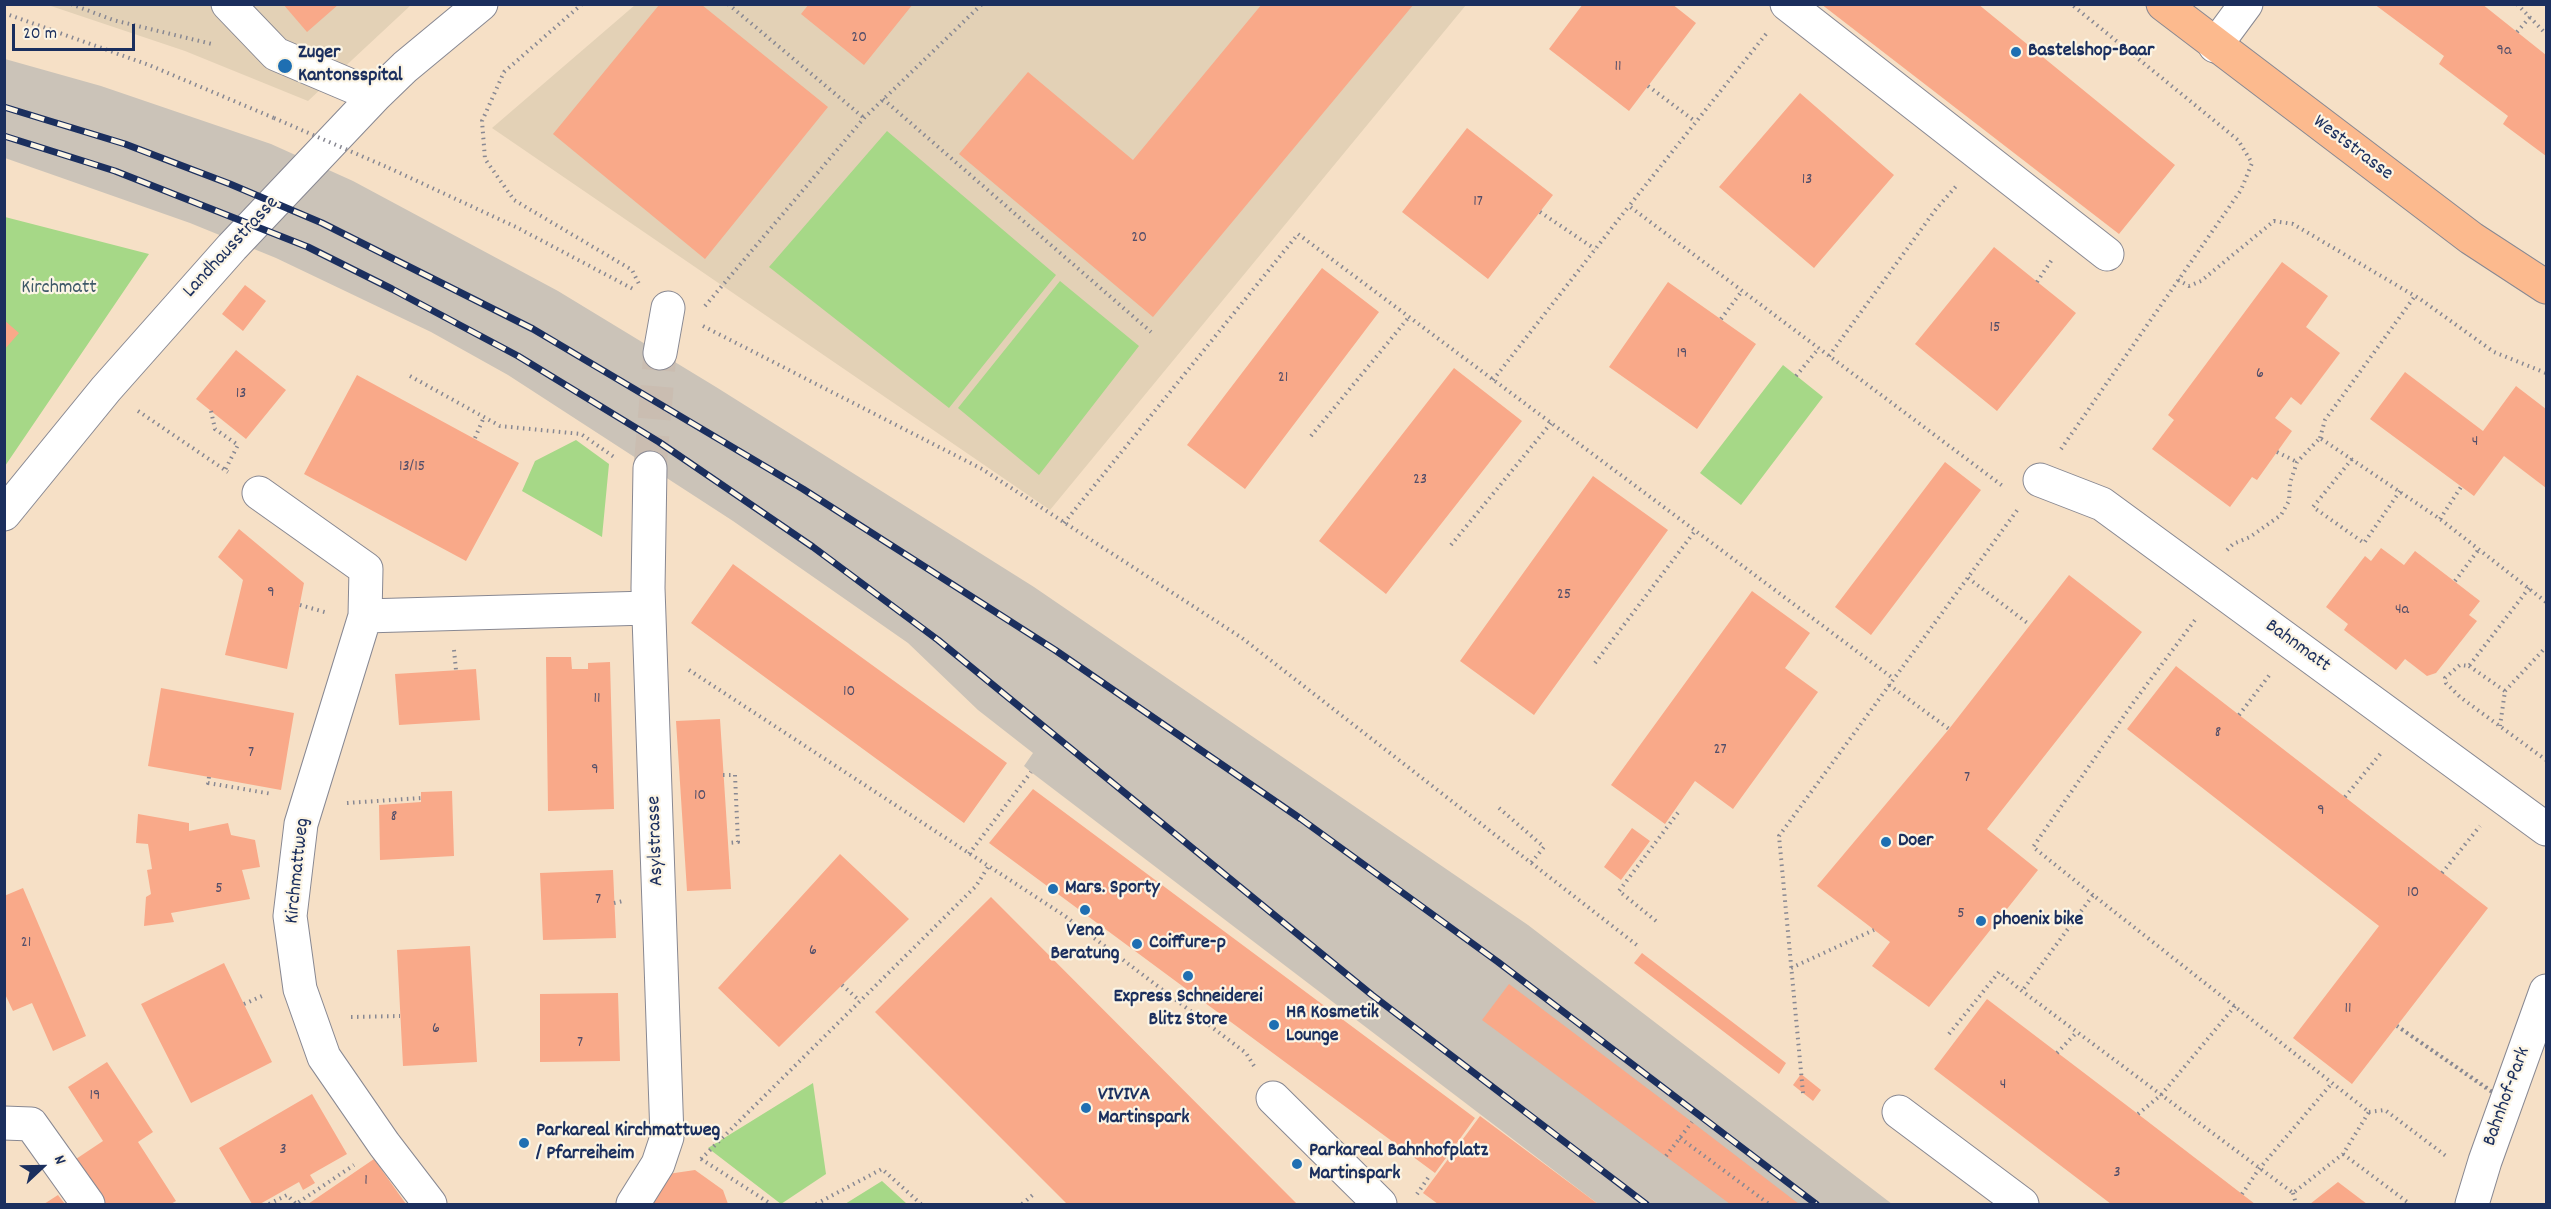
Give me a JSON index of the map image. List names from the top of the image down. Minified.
{"streets":{"main road":["Weststrasse"],"street":["Landhausstrasse","Bahnmatt","Asylstrasse","Kirchmattweg","Bahnhof-Park"]},"parks":["Kirchmatt"],"places":["Bastelshop-Baar","Zuger Kantonsspital","Doer","Mars. Sporty","Vena Beratung","phoenix bike","Coiffure-p","Express Schneiderei Blitz Store","HR Kosmetik Lounge","VIVIVA Martinspark","Parkareal Kirchmattweg / Pfarreiheim","Parkareal Bahnhofplatz Martinspark"],"house_numbers":["20","9a","11","13","17","20","15","19","6","21","13","4","13/15","23","9","25","4a","10","11","8","27","7","9","7","10","9","8","5","10","7","5","21","6","11","6","7","4","19","3","3","1"],"scale_bar":"20 m","north":"right"}
